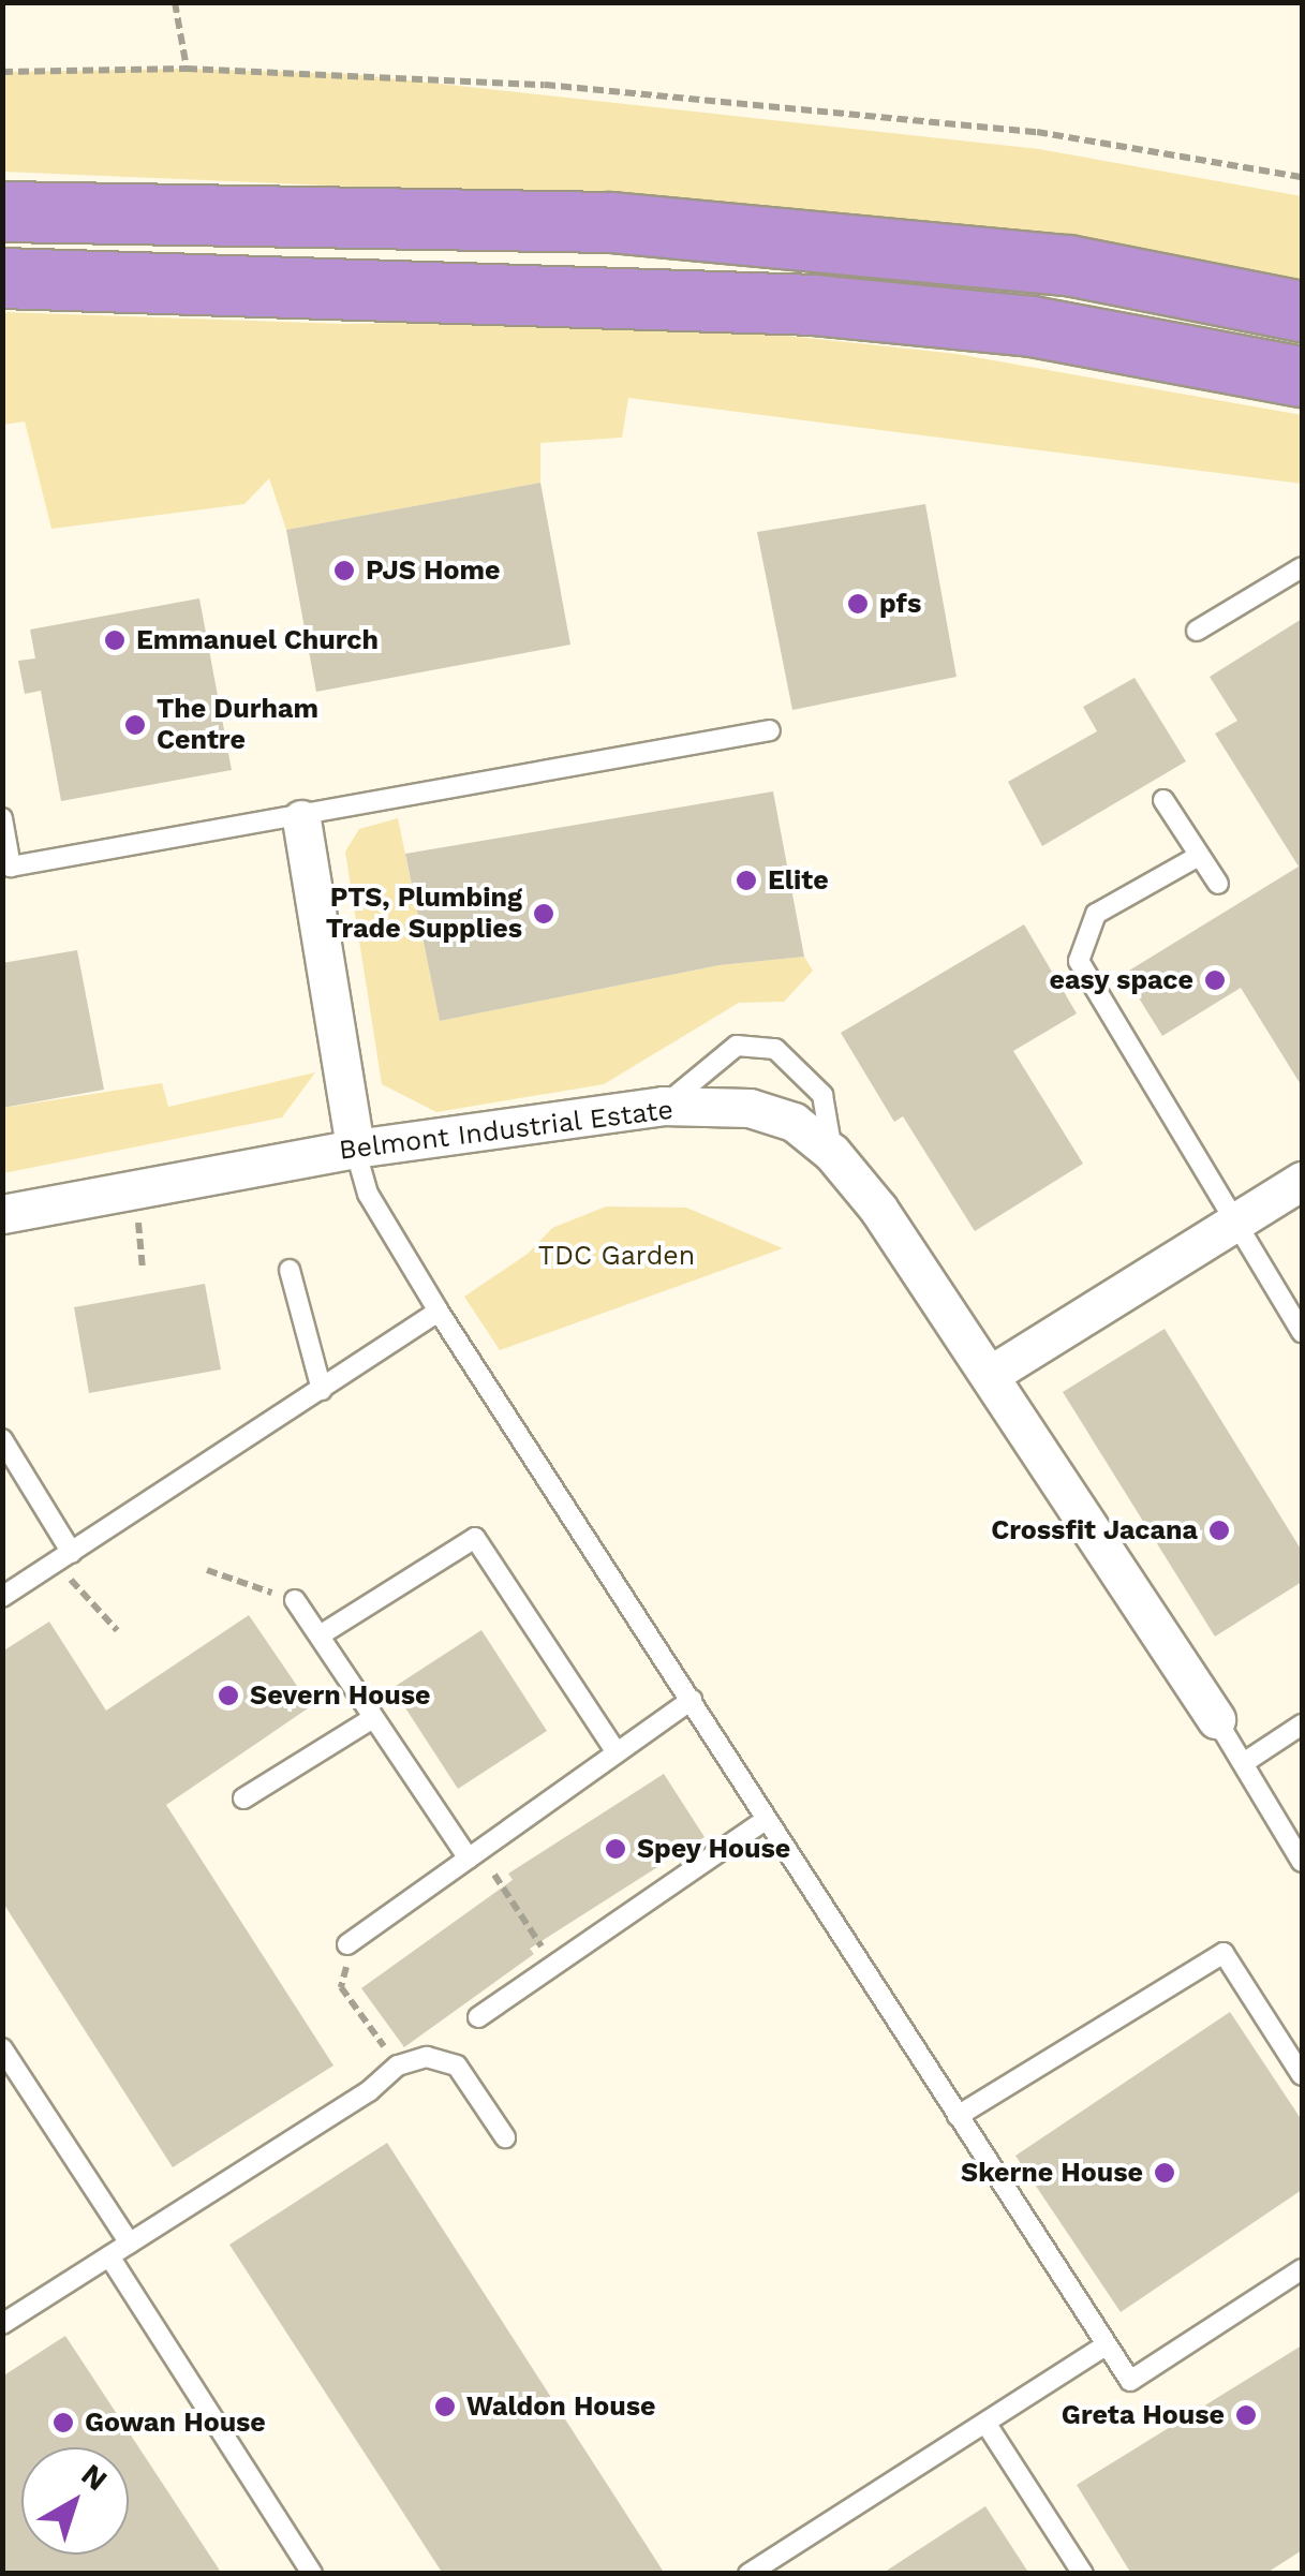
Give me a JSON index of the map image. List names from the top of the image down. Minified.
{"streets":{"street":["Belmont Industrial Estate"]},"parks":["TDC Garden"],"places":["PJS Home","pfs","Emmanuel Church","The Durham Centre","Elite","PTS, Plumbing Trade Supplies","easy space","Crossfit Jacana","Severn House","Spey House","Skerne House","Waldon House","Greta House","Gowan House"],"north":"top right"}
